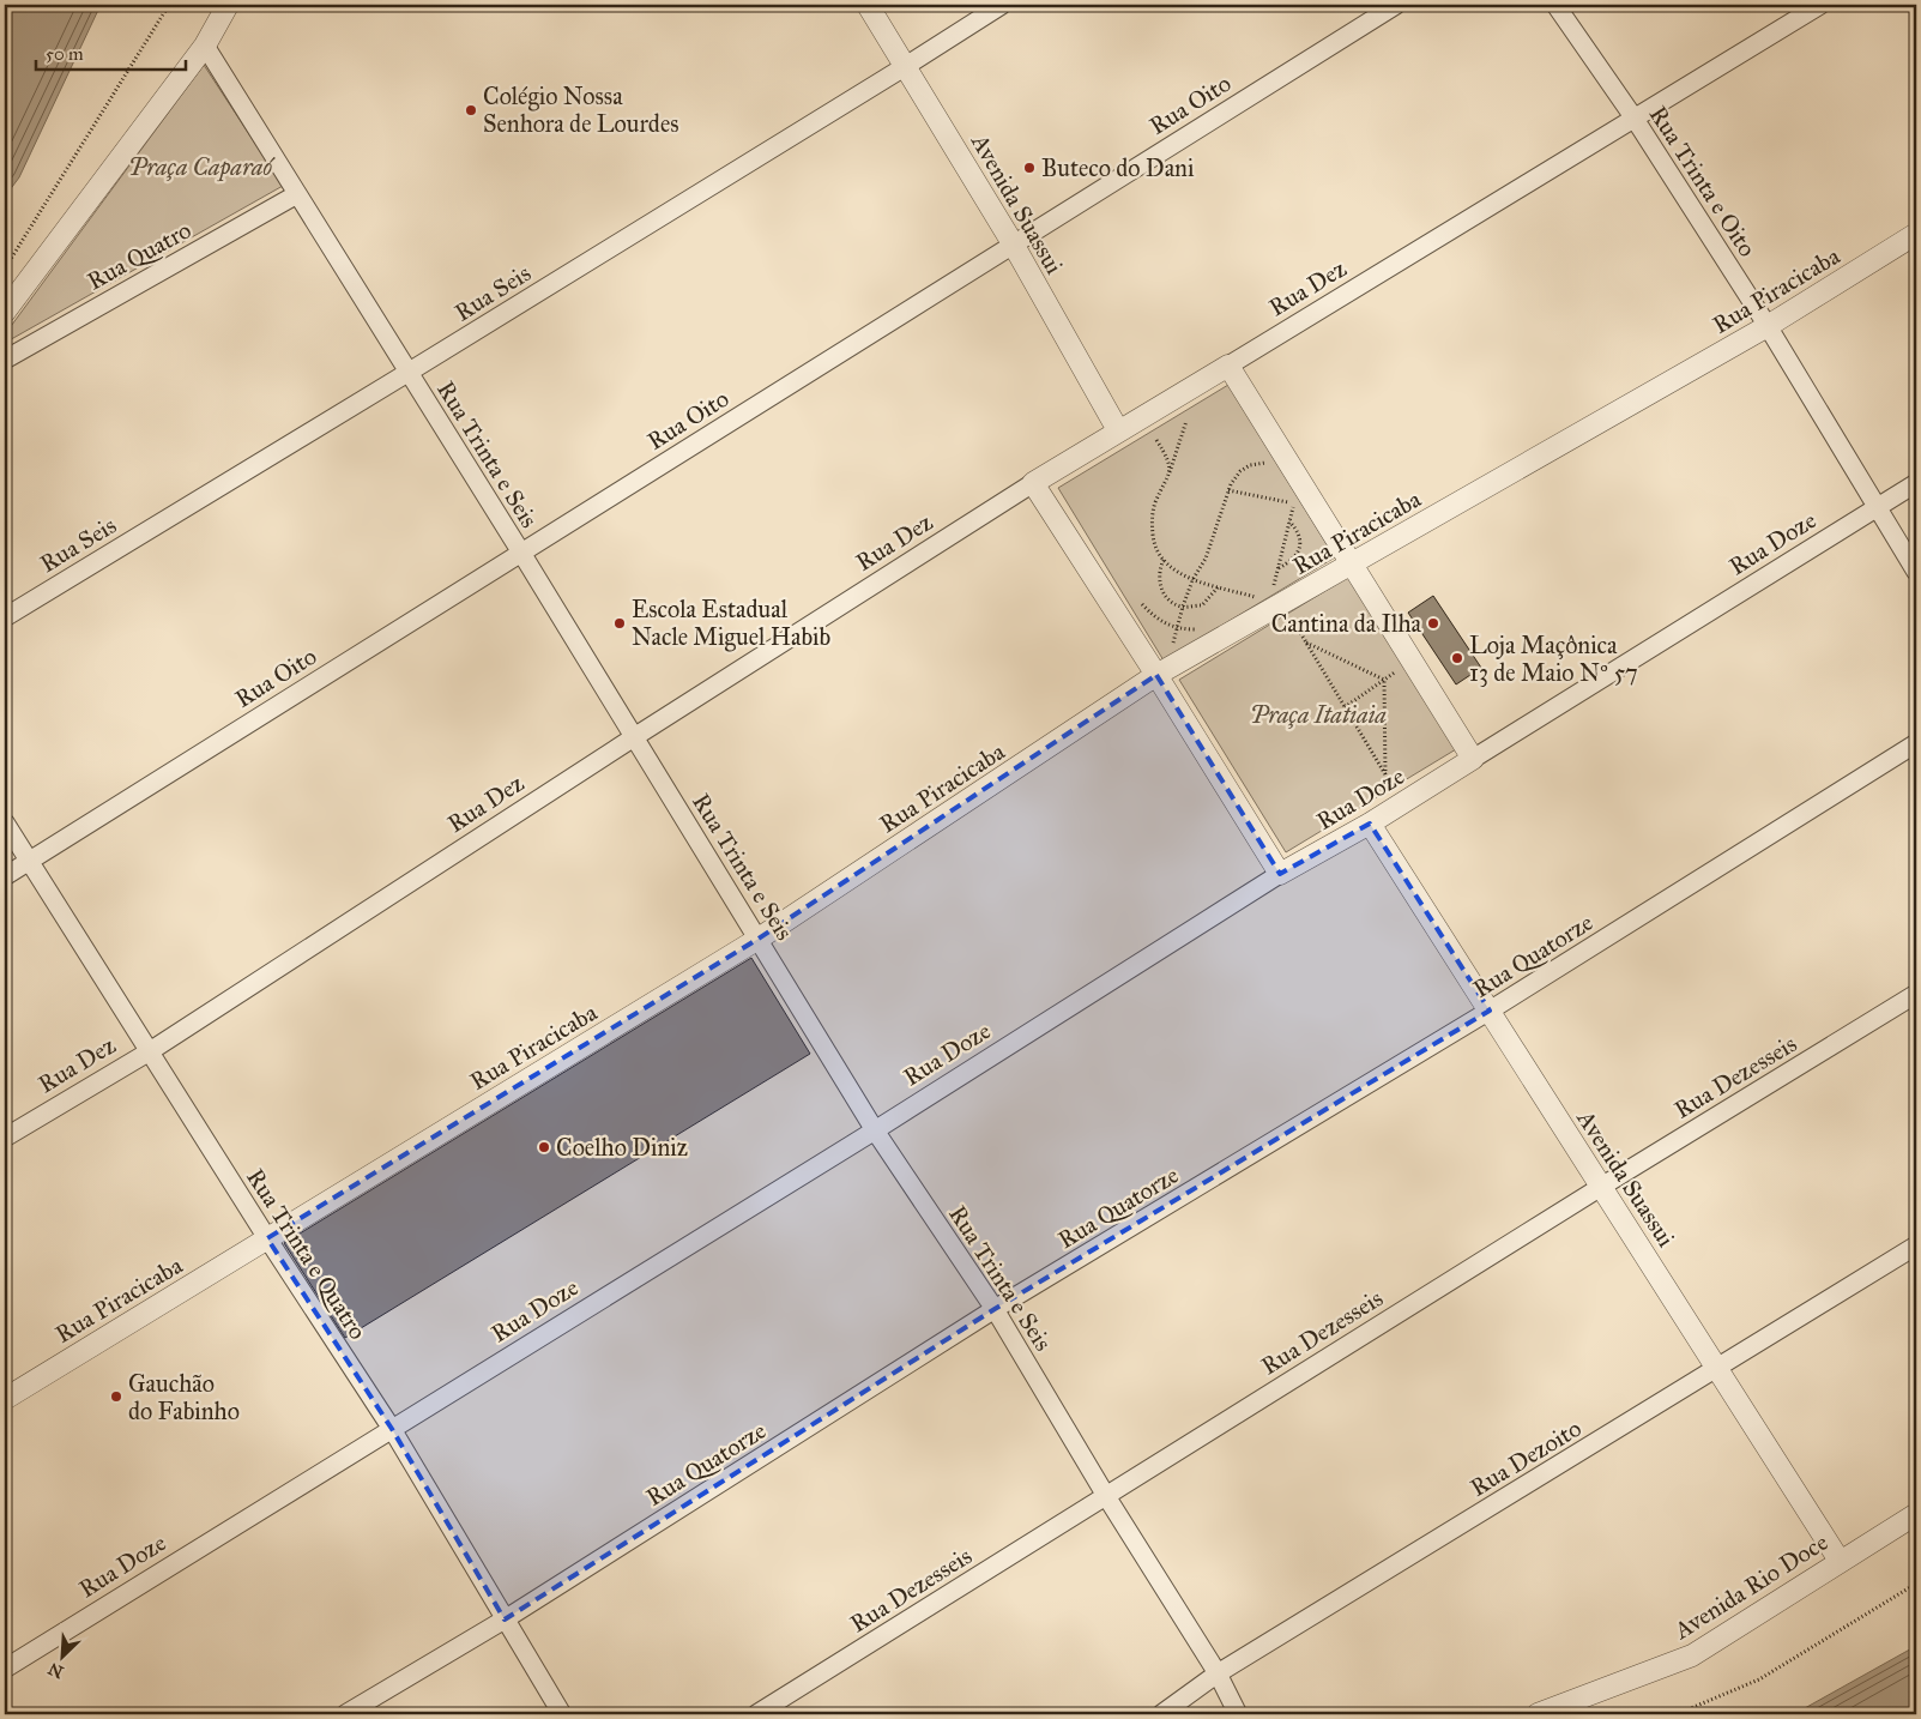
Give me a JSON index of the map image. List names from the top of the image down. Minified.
{"streets":{"street":["Rua Oito","Rua Trinta e Oito","Avenida Suassui","Rua Quatro","Rua Dez","Rua Piracicaba","Rua Seis","Rua Trinta e Seis","Rua Doze","Rua Quatorze","Rua Dezesseis","Rua Trinta e Quatro","Rua Dezoito","Avenida Rio Doce"]},"crossings":[["Rua Oito","Avenida Suassui"],["Rua Oito","Rua Trinta e Seis"],["Rua Oito","Rua Trinta e Quatro"],["Rua Trinta e Oito","Rua Dez"],["Rua Trinta e Oito","Rua Piracicaba"],["Rua Trinta e Oito","Rua Doze"],["Avenida Suassui","Rua Dez"],["Avenida Suassui","Rua Seis"],["Avenida Suassui","Rua Doze"],["Avenida Suassui","Rua Quatorze"],["Avenida Suassui","Rua Dezesseis"],["Avenida Suassui","Rua Dezoito"],["Avenida Suassui","Avenida Rio Doce"],["Rua Quatro","Rua Trinta e Seis"],["Rua Dez","Rua Trinta e Seis"],["Rua Dez","Rua Trinta e Quatro"],["Rua Piracicaba","Rua Trinta e Seis"],["Rua Piracicaba","Rua Trinta e Quatro"],["Rua Seis","Rua Trinta e Seis"],["Rua Trinta e Seis","Rua Doze"],["Rua Trinta e Seis","Rua Quatorze"],["Rua Trinta e Seis","Rua Dezesseis"],["Rua Trinta e Seis","Rua Dezoito"],["Rua Doze","Rua Trinta e Quatro"],["Rua Quatorze","Rua Trinta e Quatro"]],"parks":["Praça Caparaó","Praça Itatiaia"],"places":["Colégio Nossa Senhora de Lourdes","Buteco do Dani","Escola Estadual Nacle Miguel Habib","Cantina da Ilha","Loja Maçônica 13 de Maio Nº 57","Coelho Diniz","Gauchão do Fabinho"],"scale_bar":"50 m","north":"bottom left"}
